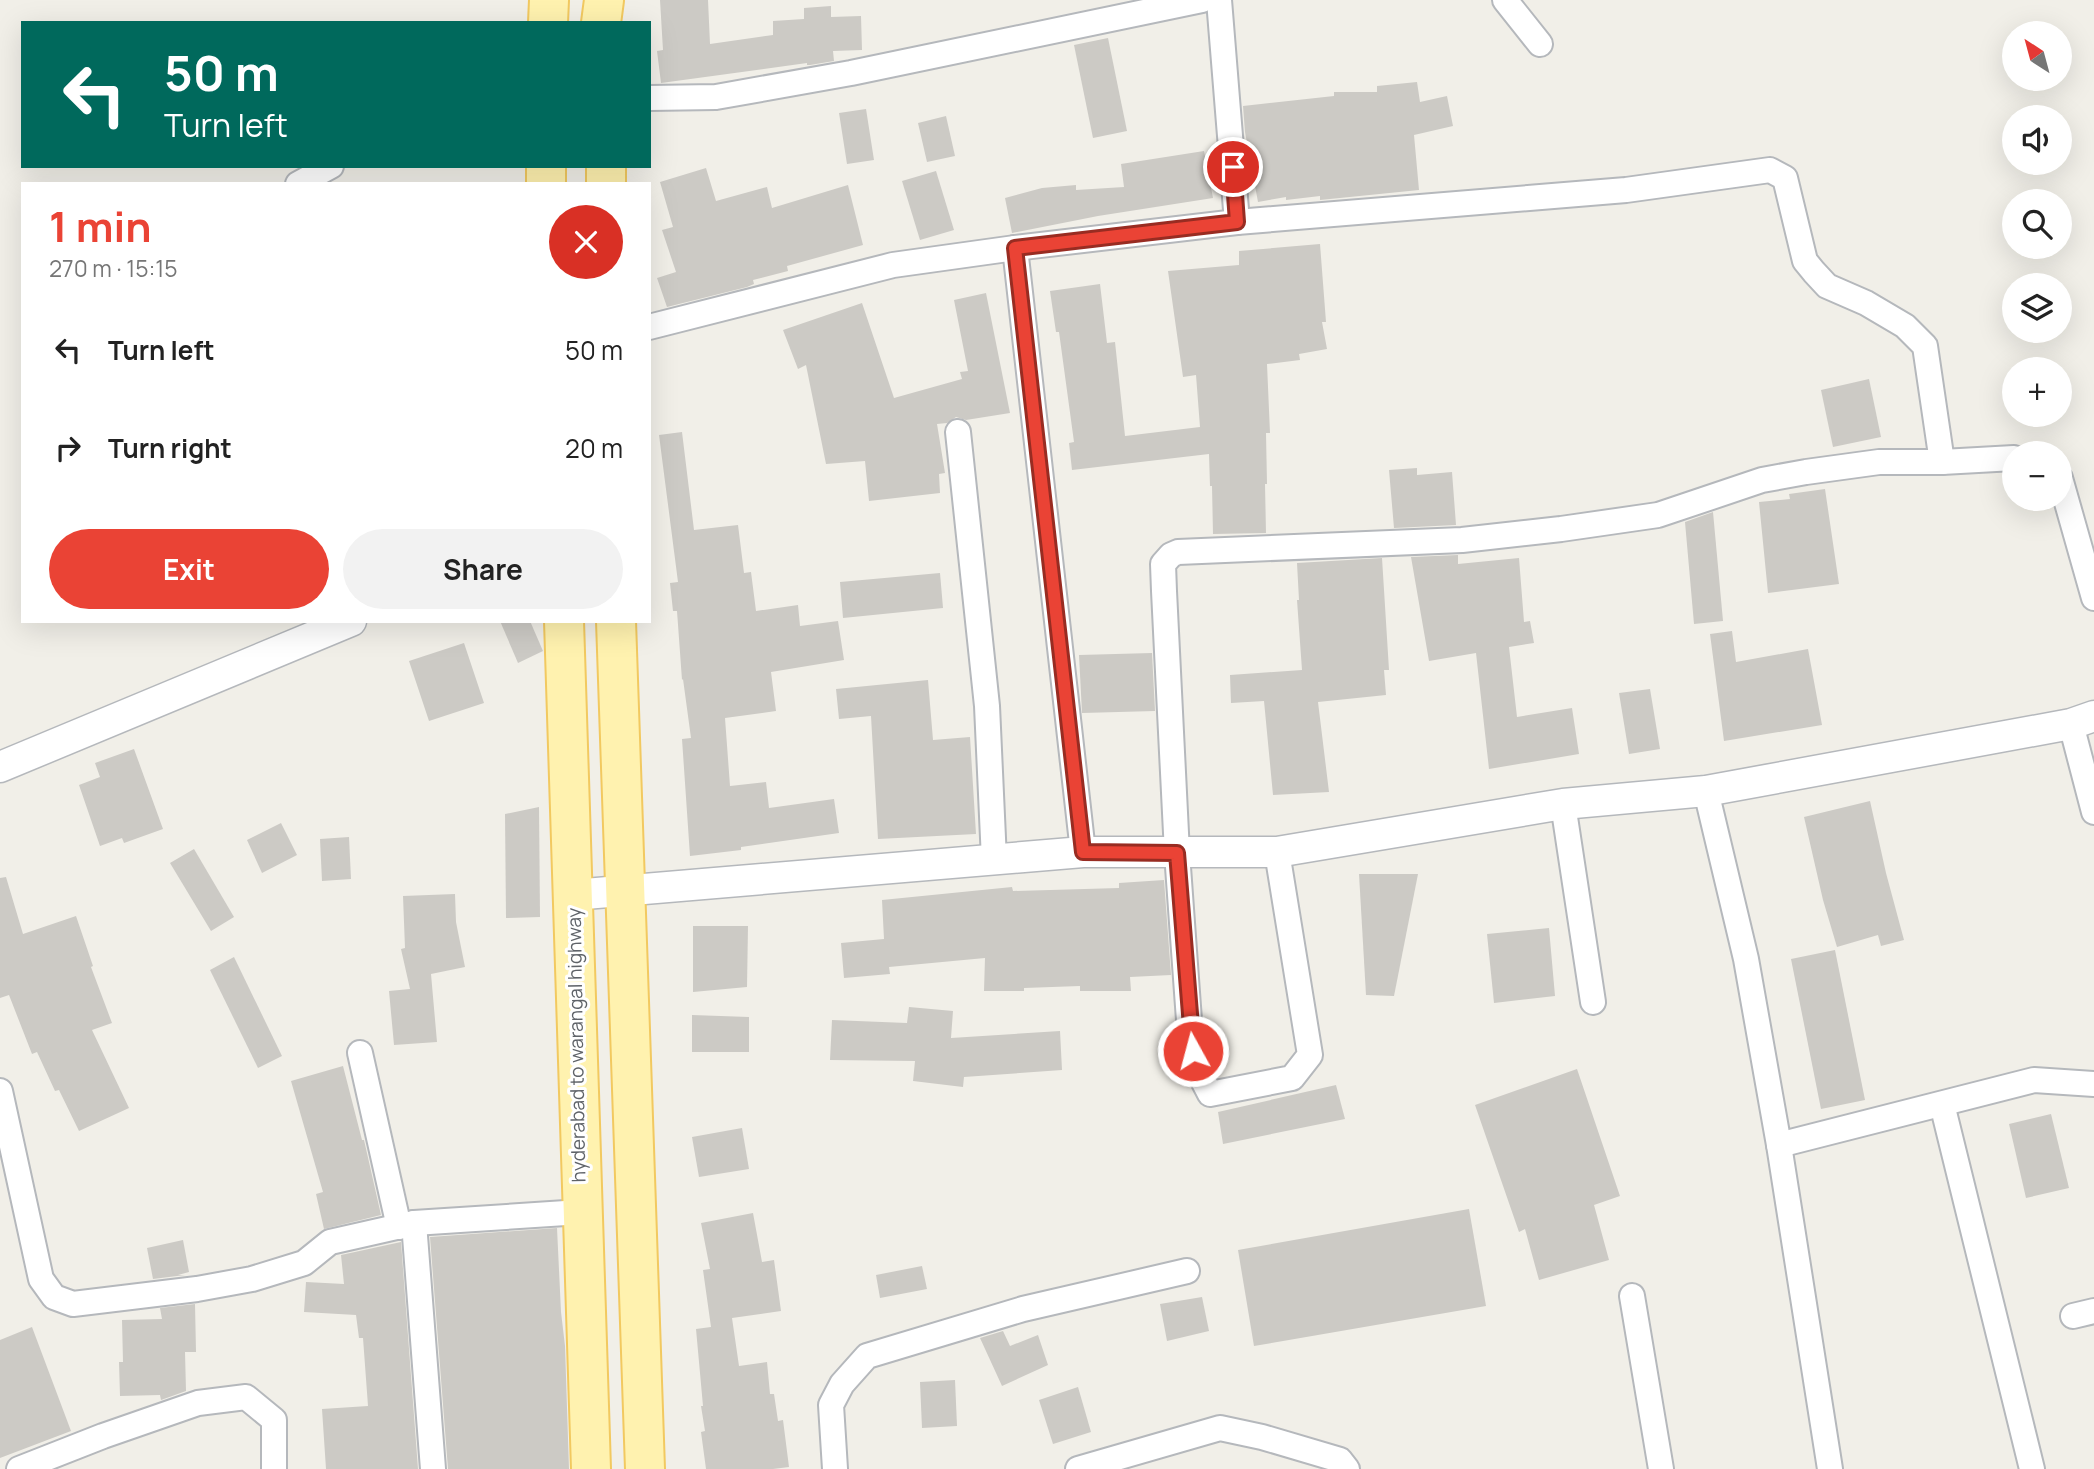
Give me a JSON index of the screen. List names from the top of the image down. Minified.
{"streets":{"main road":["hyderabad to warangal highway"]},"north":"top left","page":{"map_buttons":["+","−"],"turn":["50 m","Turn left"],"heading":["1 min","270 m · 15:15"],"list":[{"name":"Turn left","value":"50 m"},{"name":"Turn right","value":"20 m"}],"buttons":["Exit","Share"]}}
